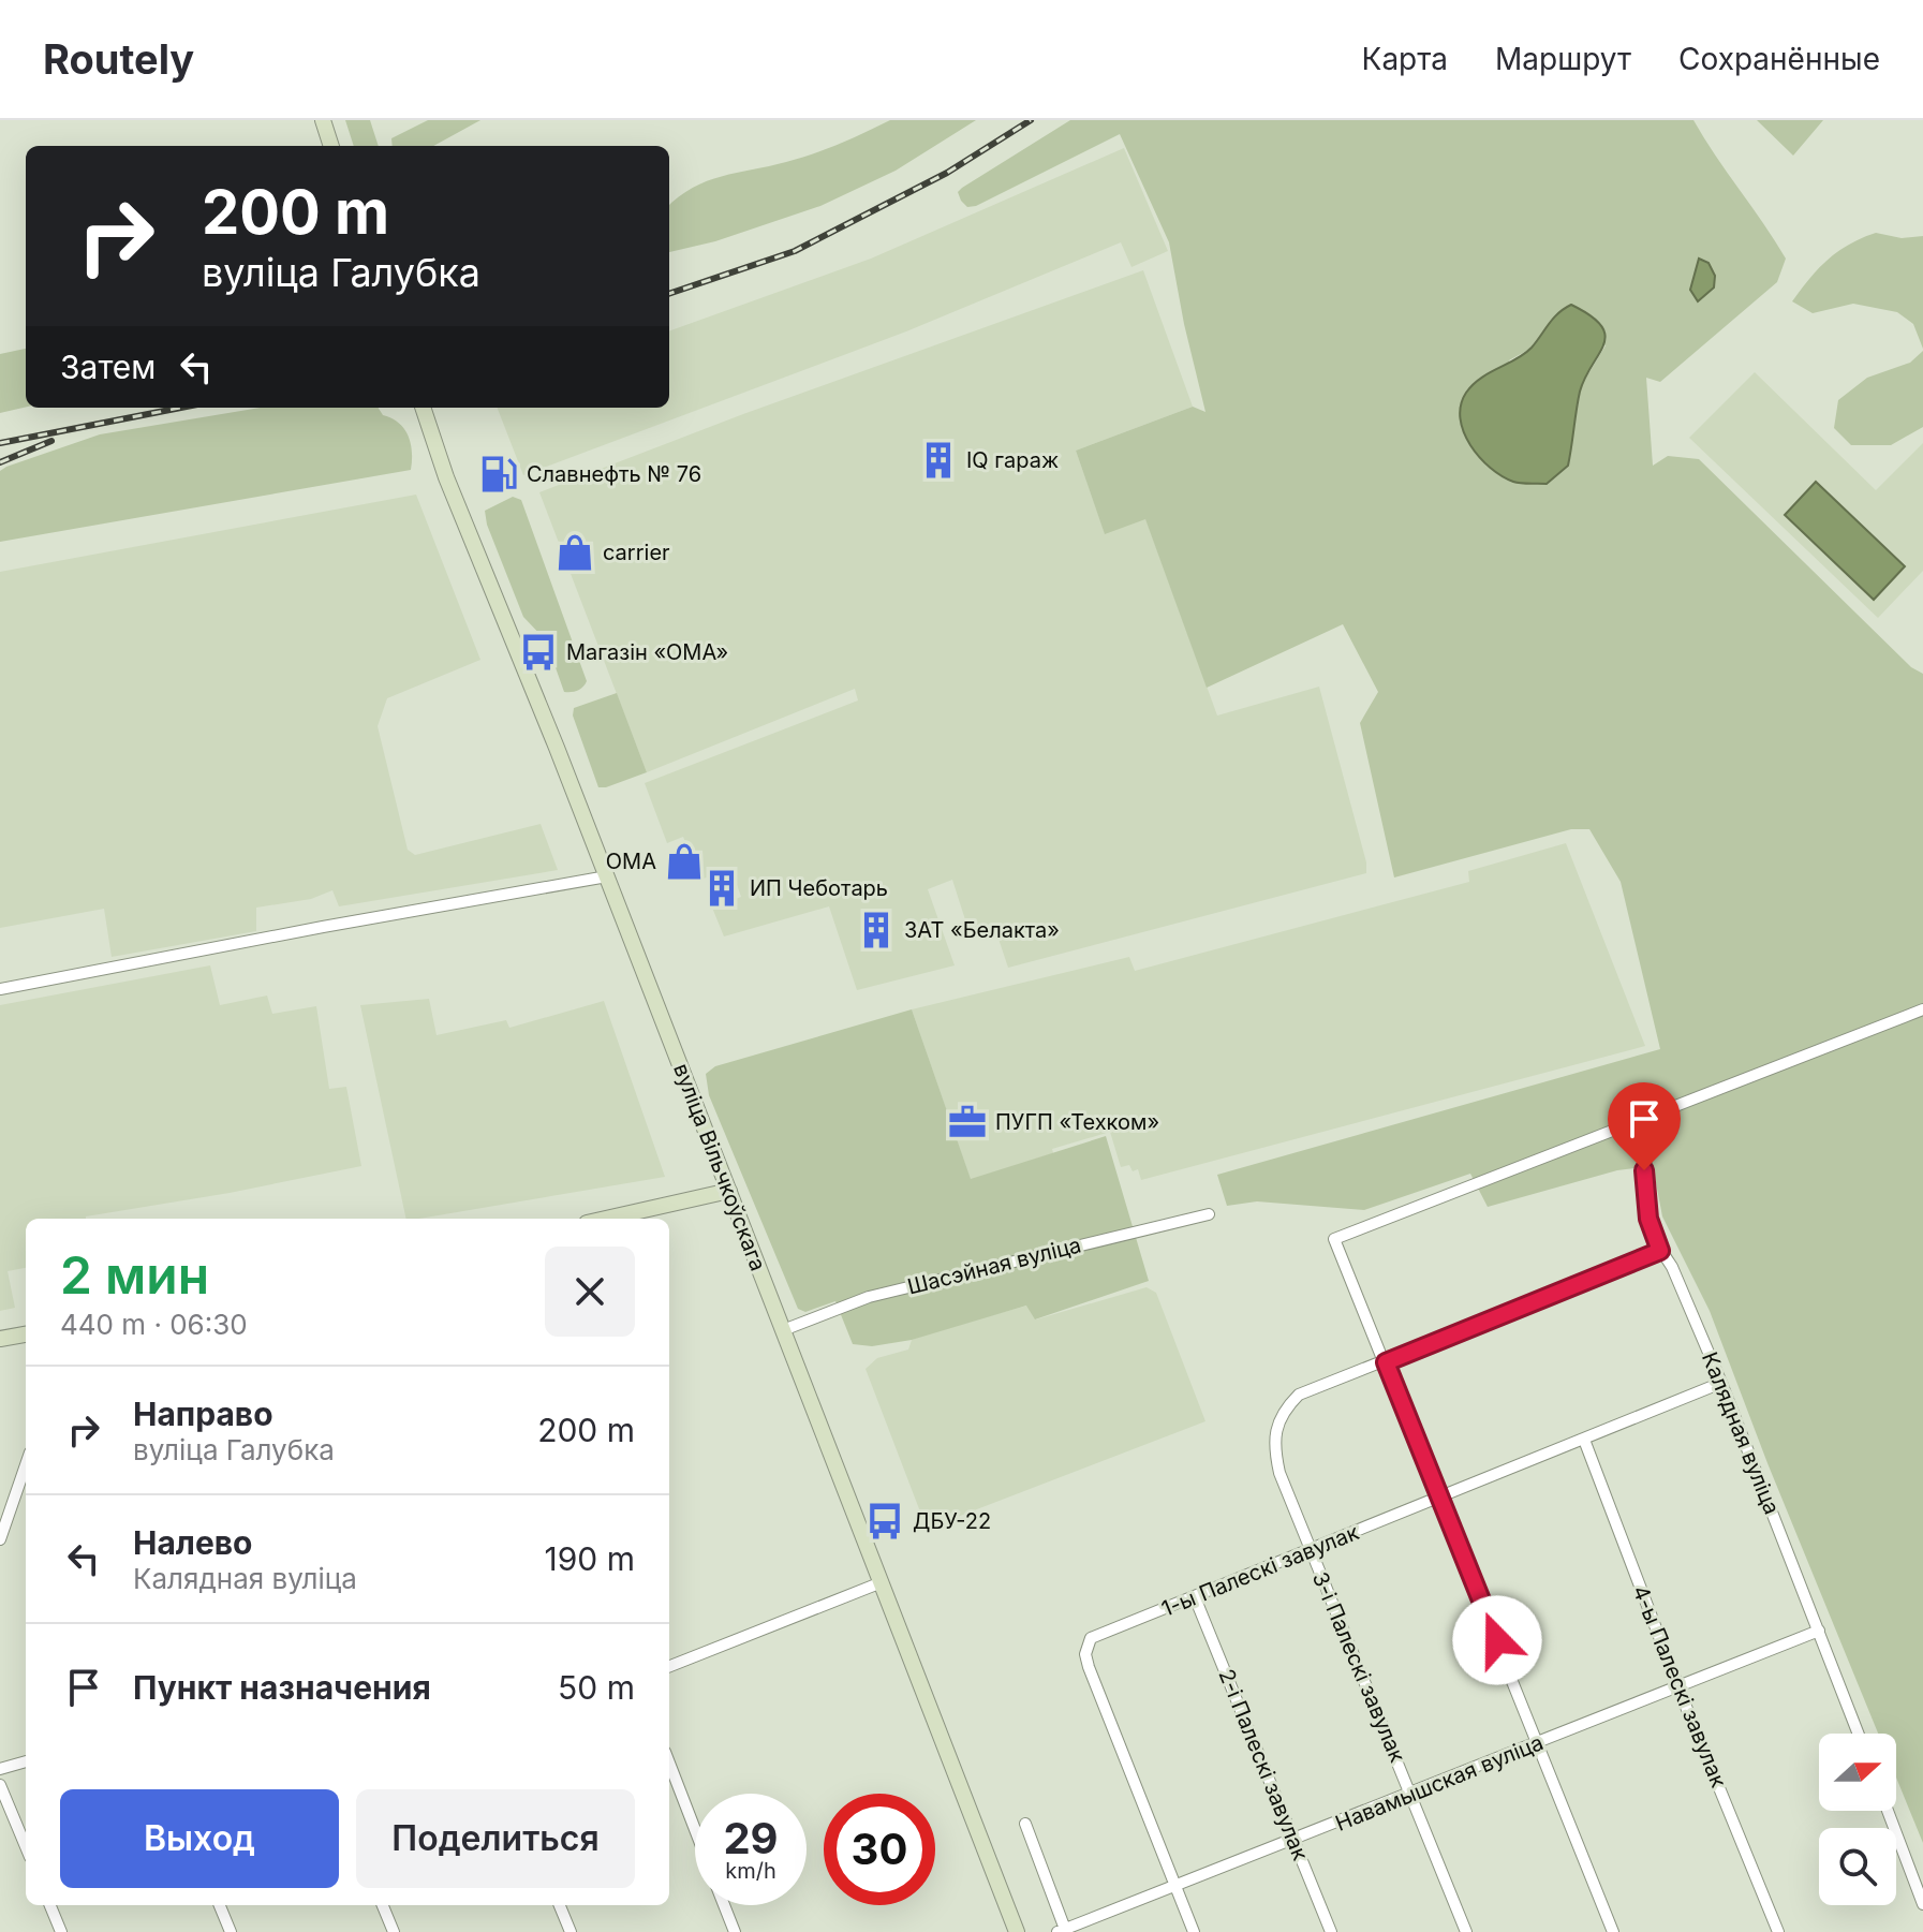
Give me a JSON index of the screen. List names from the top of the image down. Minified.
{"streets":{"main road":["вуліца Вільчкоўскага"],"street":["Шасэйная вуліца","Калядная вуліца","1-ы Палескі завулак","3-і Палескі завулак","4-ы Палескі завулак","2-і Палескі завулак","Навамышская вуліца"]},"crossings":[["вуліца Вільчкоўскага","Шасэйная вуліца"],["Калядная вуліца","1-ы Палескі завулак"],["Калядная вуліца","3-і Палескі завулак"],["Калядная вуліца","Навамышская вуліца"],["1-ы Палескі завулак","3-і Палескі завулак"],["1-ы Палескі завулак","4-ы Палескі завулак"],["1-ы Палескі завулак","2-і Палескі завулак"],["1-ы Палескі завулак","Навамышская вуліца"],["3-і Палескі завулак","Навамышская вуліца"],["4-ы Палескі завулак","Навамышская вуліца"],["2-і Палескі завулак","Навамышская вуліца"]],"places":{"building":["IQ гараж","ИП Чеботарь","ЗАТ «Белакта»"],"fuel station":["Славнефть № 76"],"shop":["carrier","ОМА"],"bus stop":["Магазін «ОМА»","ДБУ-22"],"office":["ПУГП «Техком»"]},"north":"right","page":{"header":"Routely","nav":["Карта","Маршрут","Сохранённые"],"turn":["200 m","вуліца Галубка"],"then":"Затем","heading":["2 мин","440 m · 06:30"],"list":[{"name":"Направо","note":"вуліца Галубка","value":"200 m"},{"name":"Налево","note":"Калядная вуліца","value":"190 m"},{"name":"Пункт назначения","value":"50 m"}],"buttons":["Выход","Поделиться"],"speed":"29 km/h","limit":"30"}}
